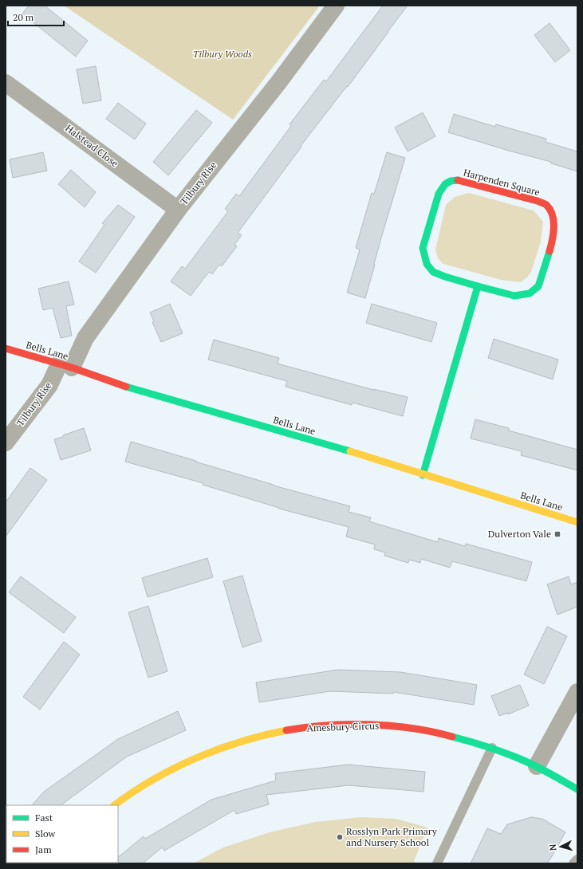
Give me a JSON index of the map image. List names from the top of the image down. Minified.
{"streets":{"street":["Halstead Close","Harpenden Square","Tilbury Rise","Bells Lane","Amesbury Circus"]},"crossings":[["Halstead Close","Tilbury Rise"],["Tilbury Rise","Bells Lane"]],"parks":["Tilbury Woods"],"places":{"transit":["Dulverton Vale"],"other":["Rosslyn Park Primary and Nursery School"]},"legend":["Fast","Slow","Jam"],"scale_bar":"20 m","north":"left"}
